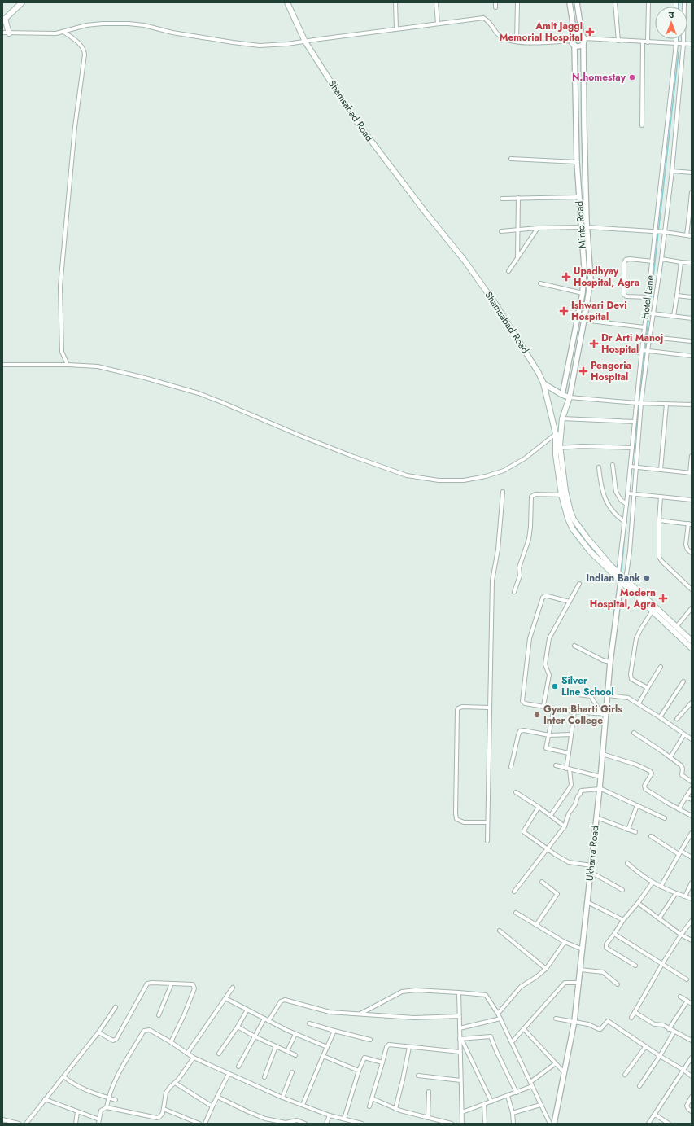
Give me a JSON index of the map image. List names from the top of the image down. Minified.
{"streets":{"main road":["Shamsabad Road","Minto Road"],"street":["Hotel Lane","Ukharra Road"]},"crossings":[["Shamsabad Road","Minto Road"],["Shamsabad Road","Hotel Lane"],["Shamsabad Road","Ukharra Road"]],"places":{"health":["Amit Jaggi Memorial Hospital","Upadhyay Hospital, Agra","Ishwari Devi Hospital","Dr Arti Manoj Hospital","Pengoria Hospital","Modern Hospital, Agra"],"other":["N.homestay","Indian Bank","Silver Line School","Gyan Bharti Girls Inter College"]},"north":"top"}
